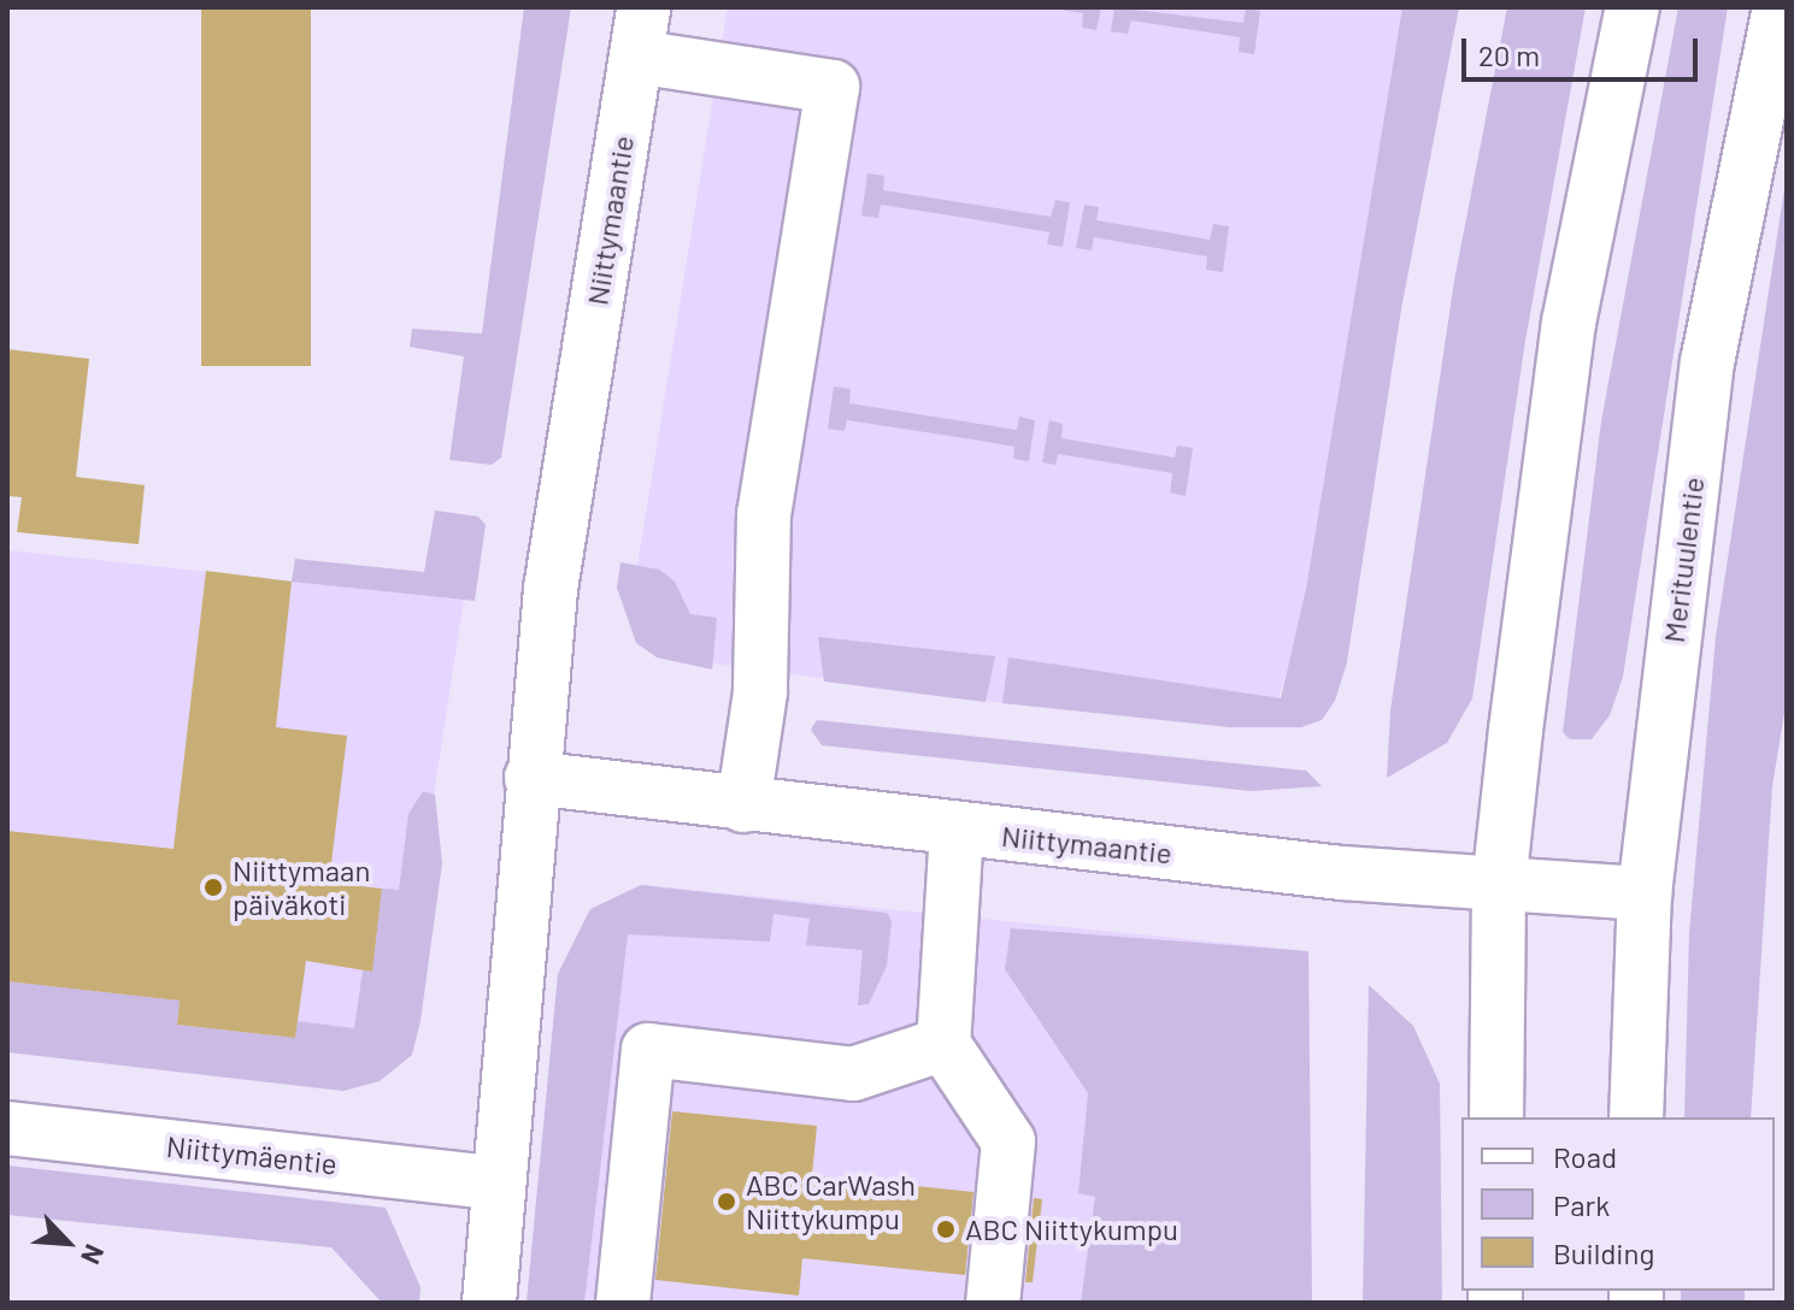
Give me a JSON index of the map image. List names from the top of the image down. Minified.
{"streets":{"street":["Niittymaantie","Merituulentie","Niittymäentie"]},"crossings":[["Niittymaantie","Merituulentie"],["Niittymaantie","Niittymäentie"]],"places":["Niittymaan päiväkoti","ABC CarWash Niittykumpu","ABC Niittykumpu"],"legend":["Road","Park","Building"],"scale_bar":"20 m","north":"bottom right"}
